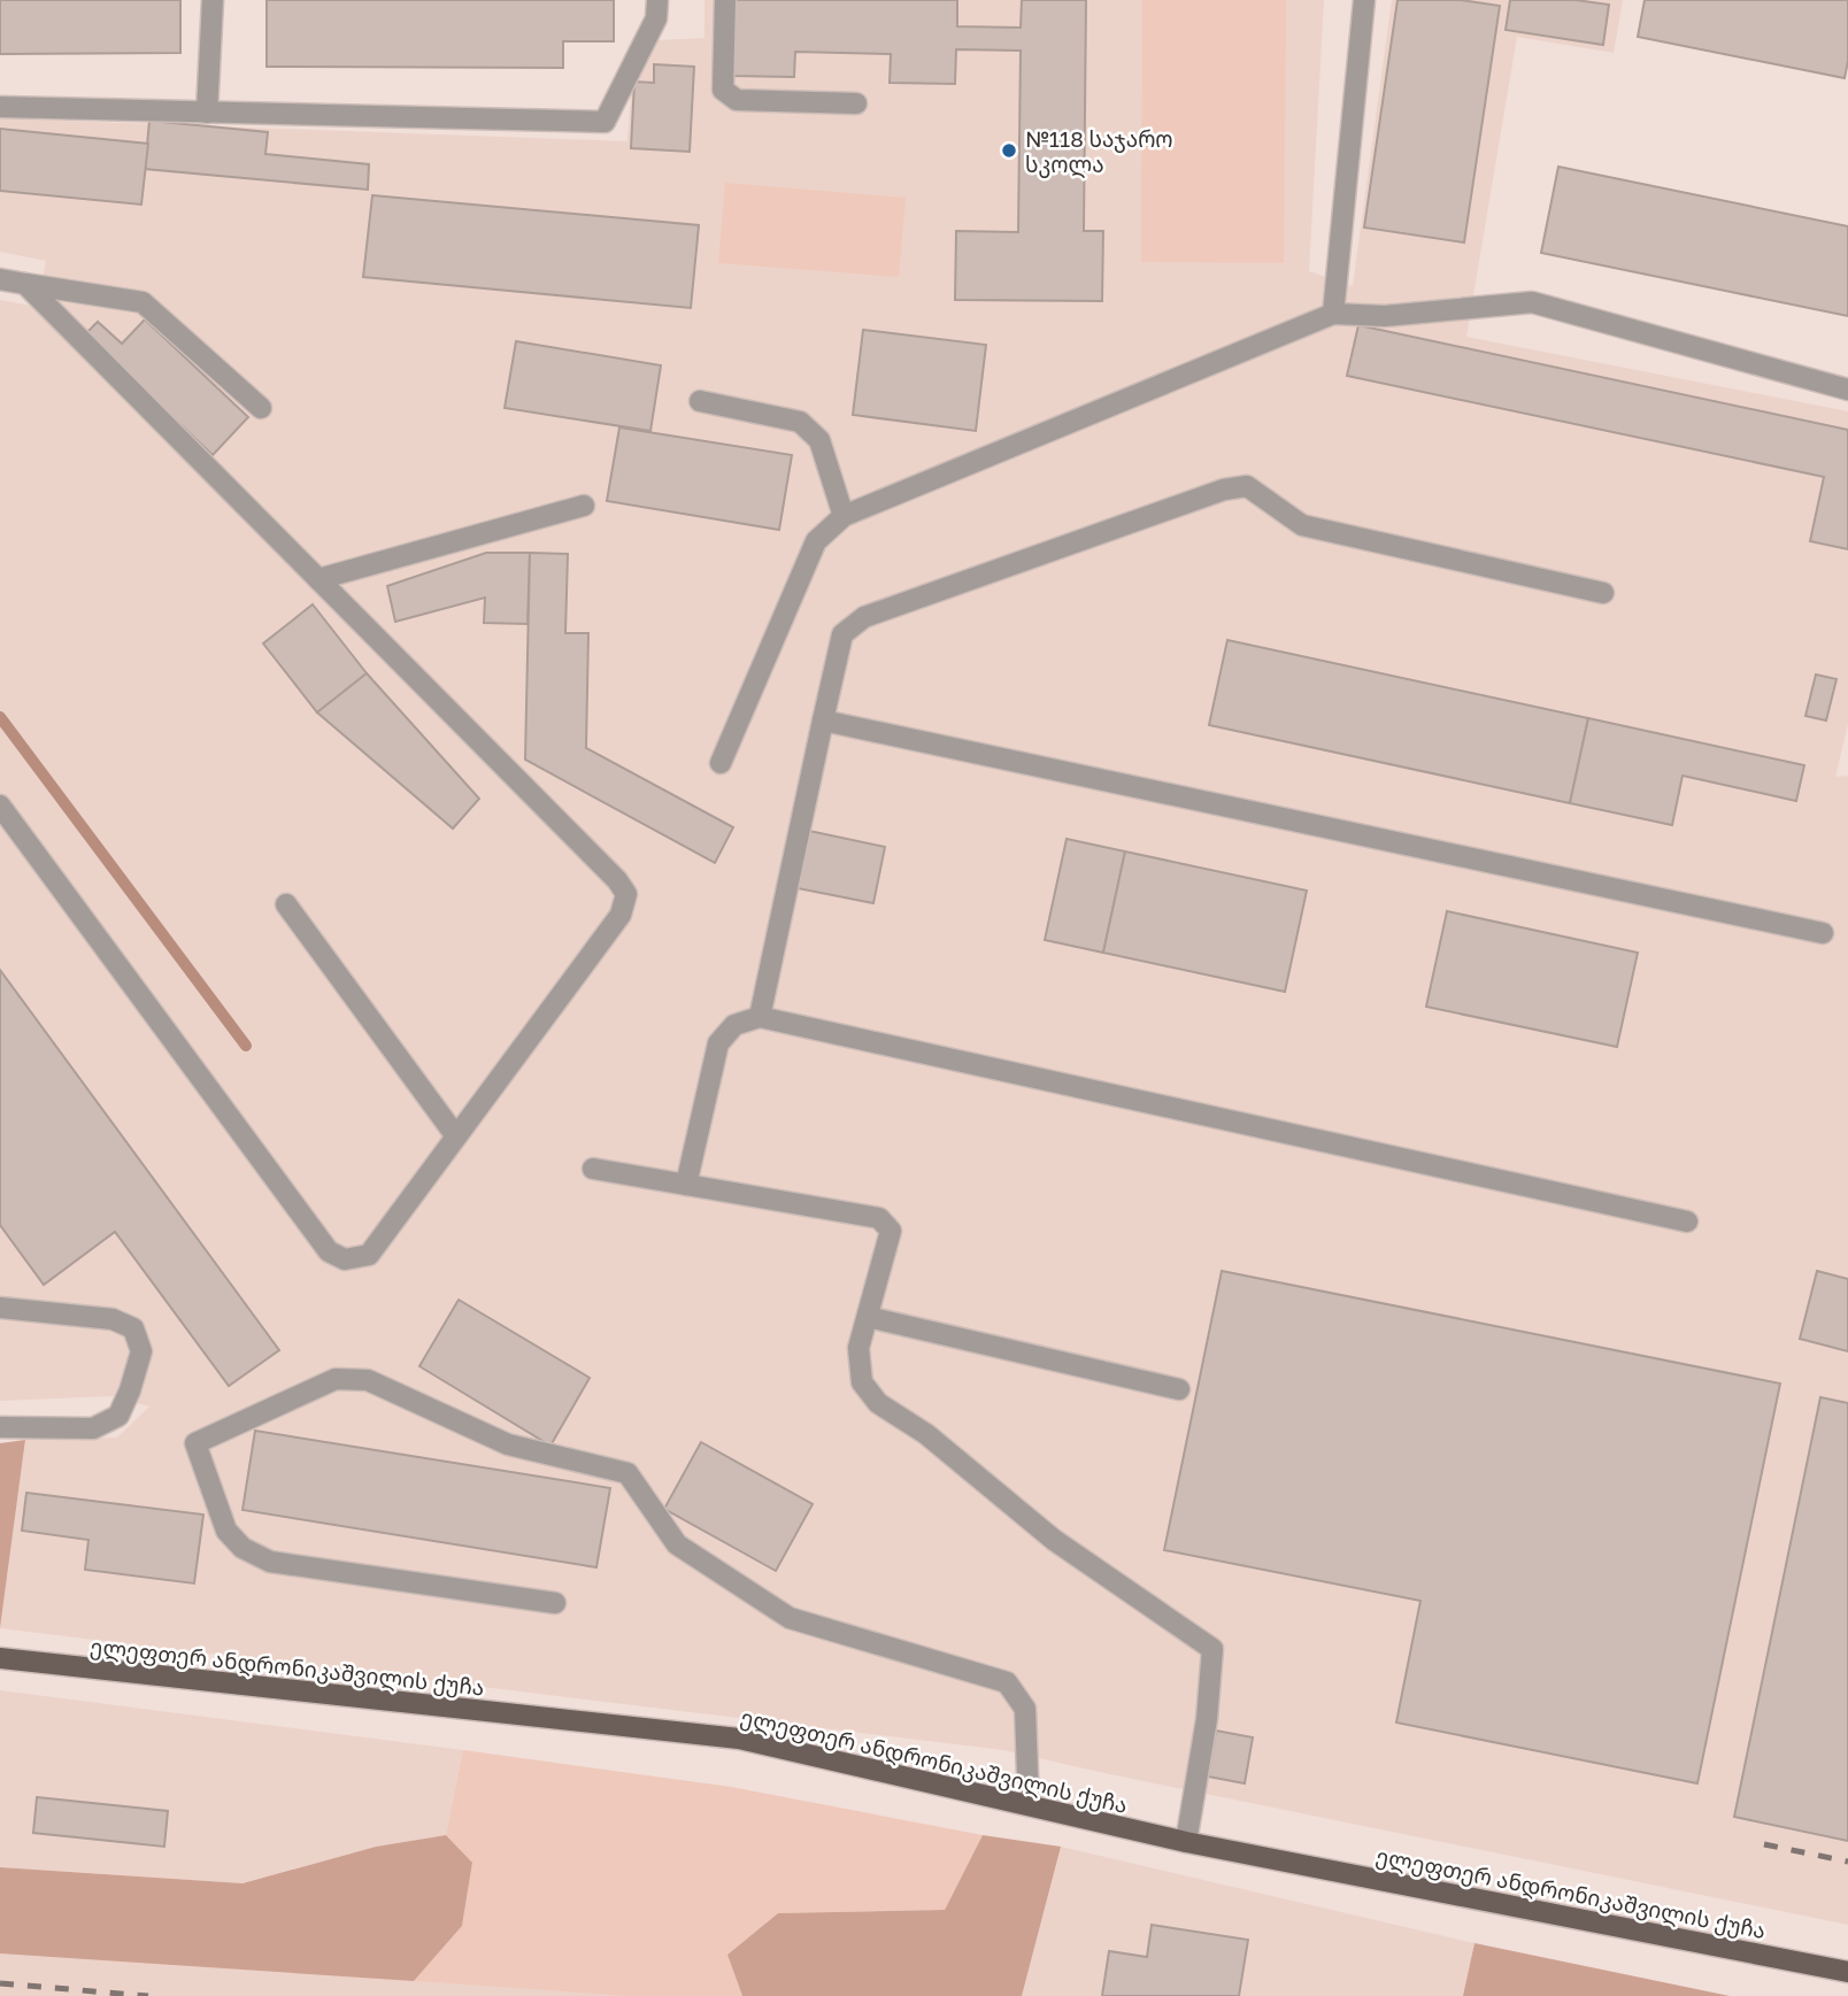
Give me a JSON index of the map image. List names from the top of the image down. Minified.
{"streets":{"main road":["ელეფთერ ანდრონიკაშვილის ქუჩა"]},"places":["№118 საჯარო სკოლა"]}
